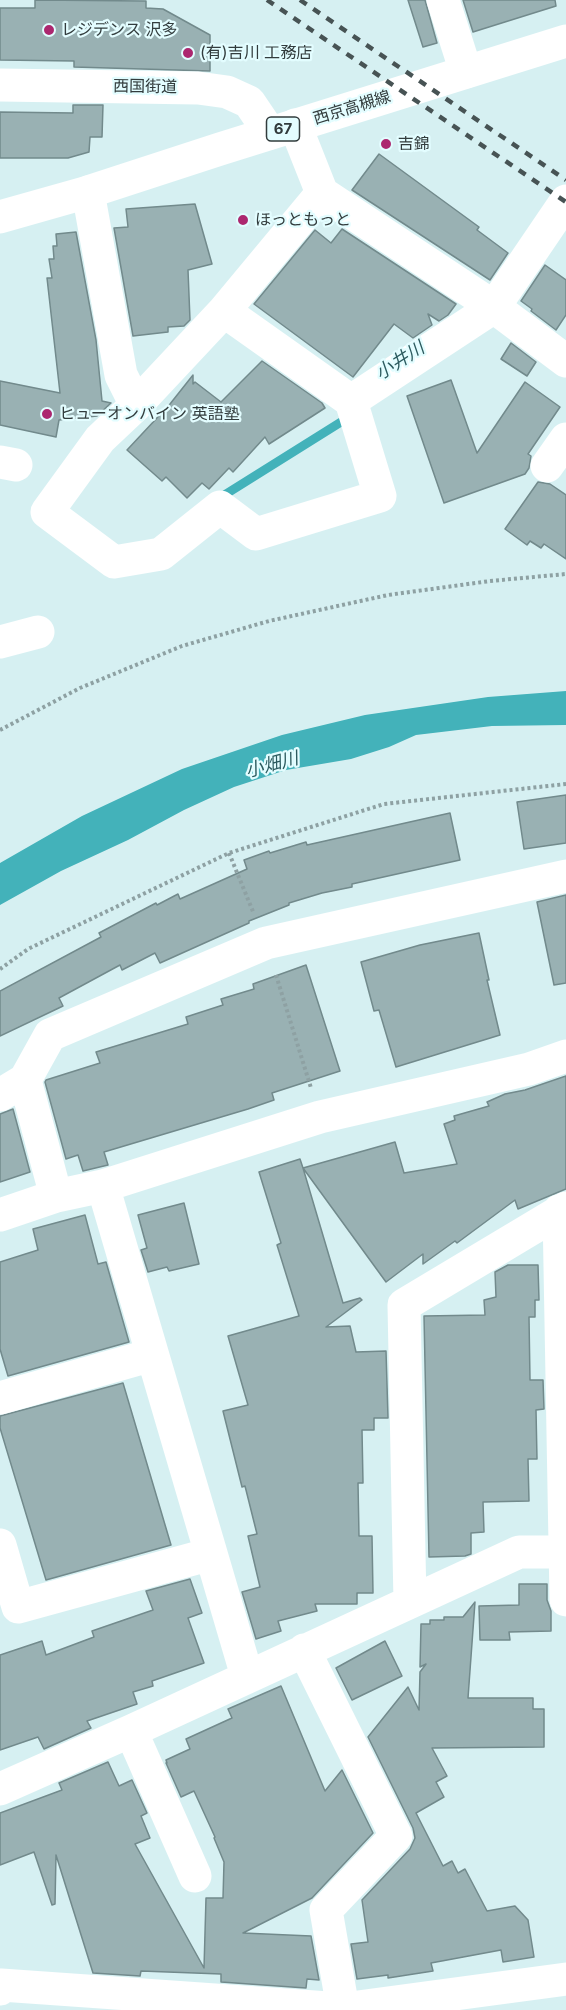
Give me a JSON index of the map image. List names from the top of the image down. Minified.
{"streets":{"street":["西国街道","西京高槻線","67"]},"crossings":[["西国街道","西京高槻線"]],"water":["小井川","小畑川"],"places":["レジデンス 沢多","(有)吉川 工務店","吉錦","ほっともっと","ヒューオンバイン 英語塾"]}
